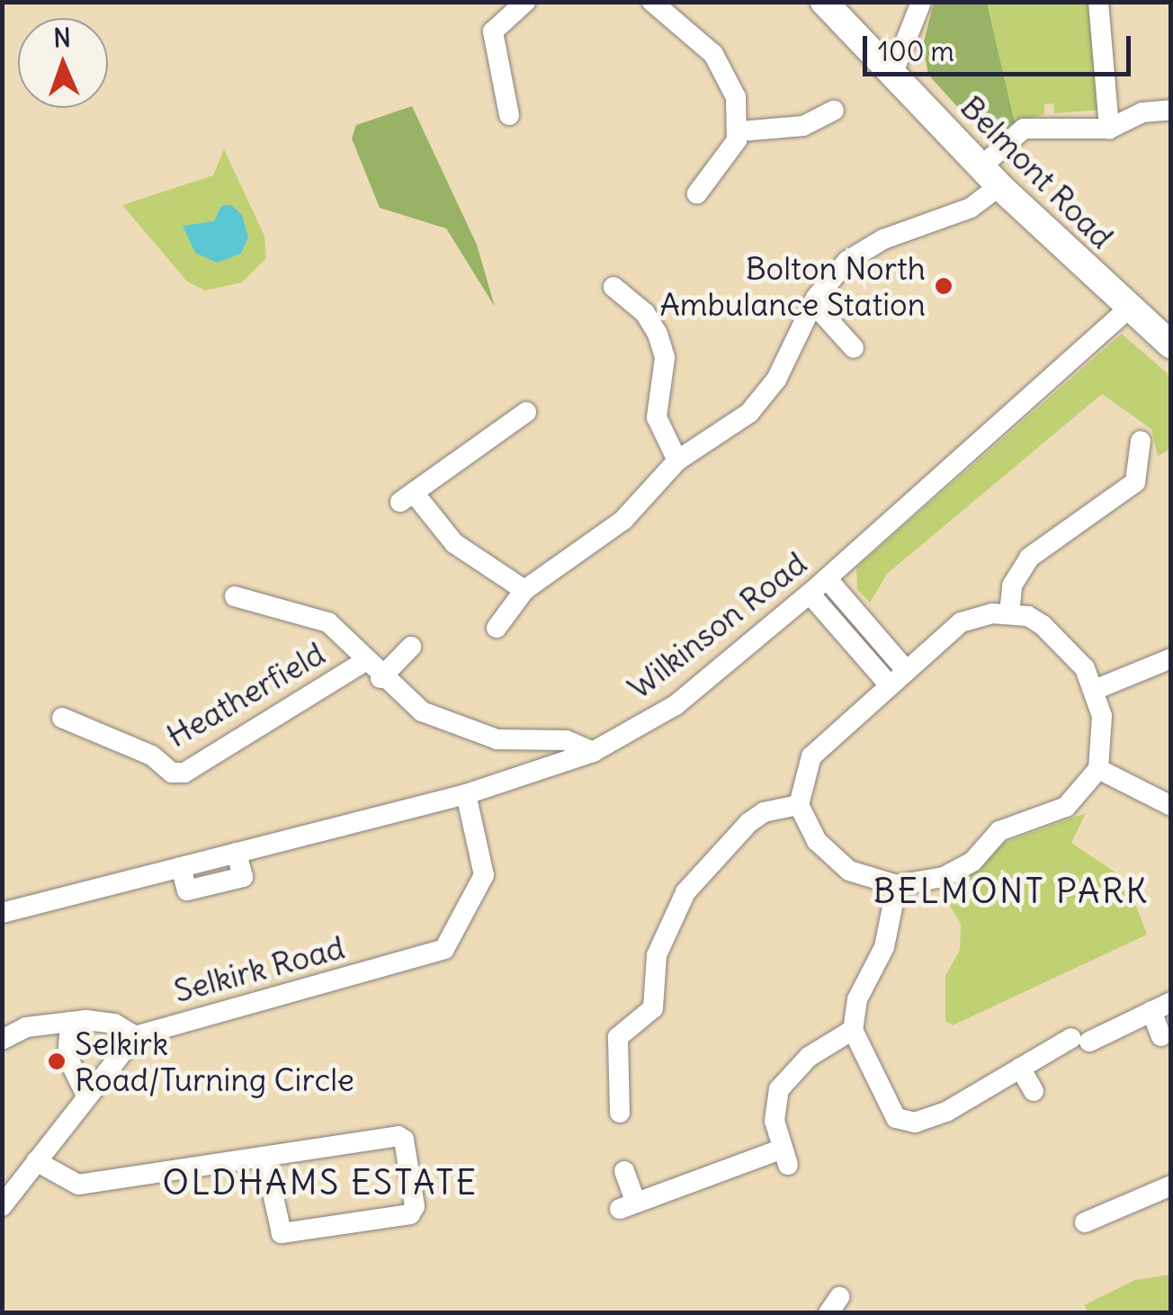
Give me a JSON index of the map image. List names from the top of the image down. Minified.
{"streets":{"main road":["Belmont Road"],"street":["Wilkinson Road","Heatherfield","Selkirk Road"]},"crossings":[["Belmont Road","Wilkinson Road"],["Wilkinson Road","Heatherfield"],["Wilkinson Road","Selkirk Road"]],"districts":["BELMONT PARK","OLDHAMS ESTATE"],"places":["Bolton North Ambulance Station","Selkirk Road/Turning Circle"],"scale_bar":"100 m","north":"top"}
